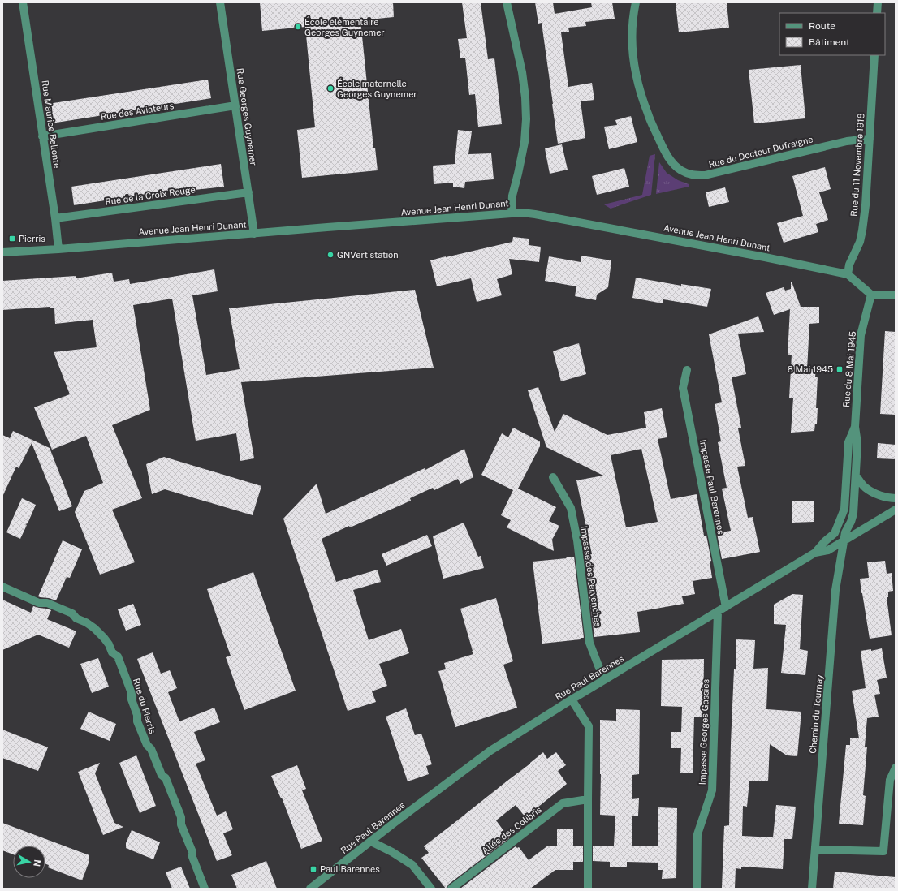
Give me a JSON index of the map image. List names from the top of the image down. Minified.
{"streets":{"street":["Rue des Aviateurs","Rue Georges Guynemer","Rue Maurice Bellonte","Rue du Docteur Dufraigne","Rue du 11 Novembre 1918","Rue de la Croix Rouge","Avenue Jean Henri Dunant","Rue du 8 Mai 1945","Impasse Paul Barennes","Impasse des Pervenches","Rue Paul Barennes","Rue du Pierris","Chemin du Tournay","Impasse Georges Gassies","Allée des Colibris"]},"crossings":[["Rue des Aviateurs","Rue Georges Guynemer"],["Rue des Aviateurs","Rue Maurice Bellonte"],["Rue Georges Guynemer","Rue de la Croix Rouge"],["Rue Georges Guynemer","Avenue Jean Henri Dunant"],["Rue Maurice Bellonte","Rue de la Croix Rouge"],["Rue Maurice Bellonte","Avenue Jean Henri Dunant"],["Rue du Docteur Dufraigne","Rue du 11 Novembre 1918"],["Rue du 11 Novembre 1918","Avenue Jean Henri Dunant"],["Avenue Jean Henri Dunant","Rue du 8 Mai 1945"],["Rue du 8 Mai 1945","Rue Paul Barennes"],["Rue du 8 Mai 1945","Chemin du Tournay"],["Impasse Paul Barennes","Rue Paul Barennes"],["Impasse des Pervenches","Rue Paul Barennes"],["Rue Paul Barennes","Chemin du Tournay"],["Rue Paul Barennes","Impasse Georges Gassies"]],"places":{"other":["École élémentaire Georges Guynemer","École maternelle Georges Guynemer","GNVert station"],"transit":["Pierris","8 Mai 1945","Paul Barennes"]},"legend":["Route","Bâtiment"],"north":"right"}
